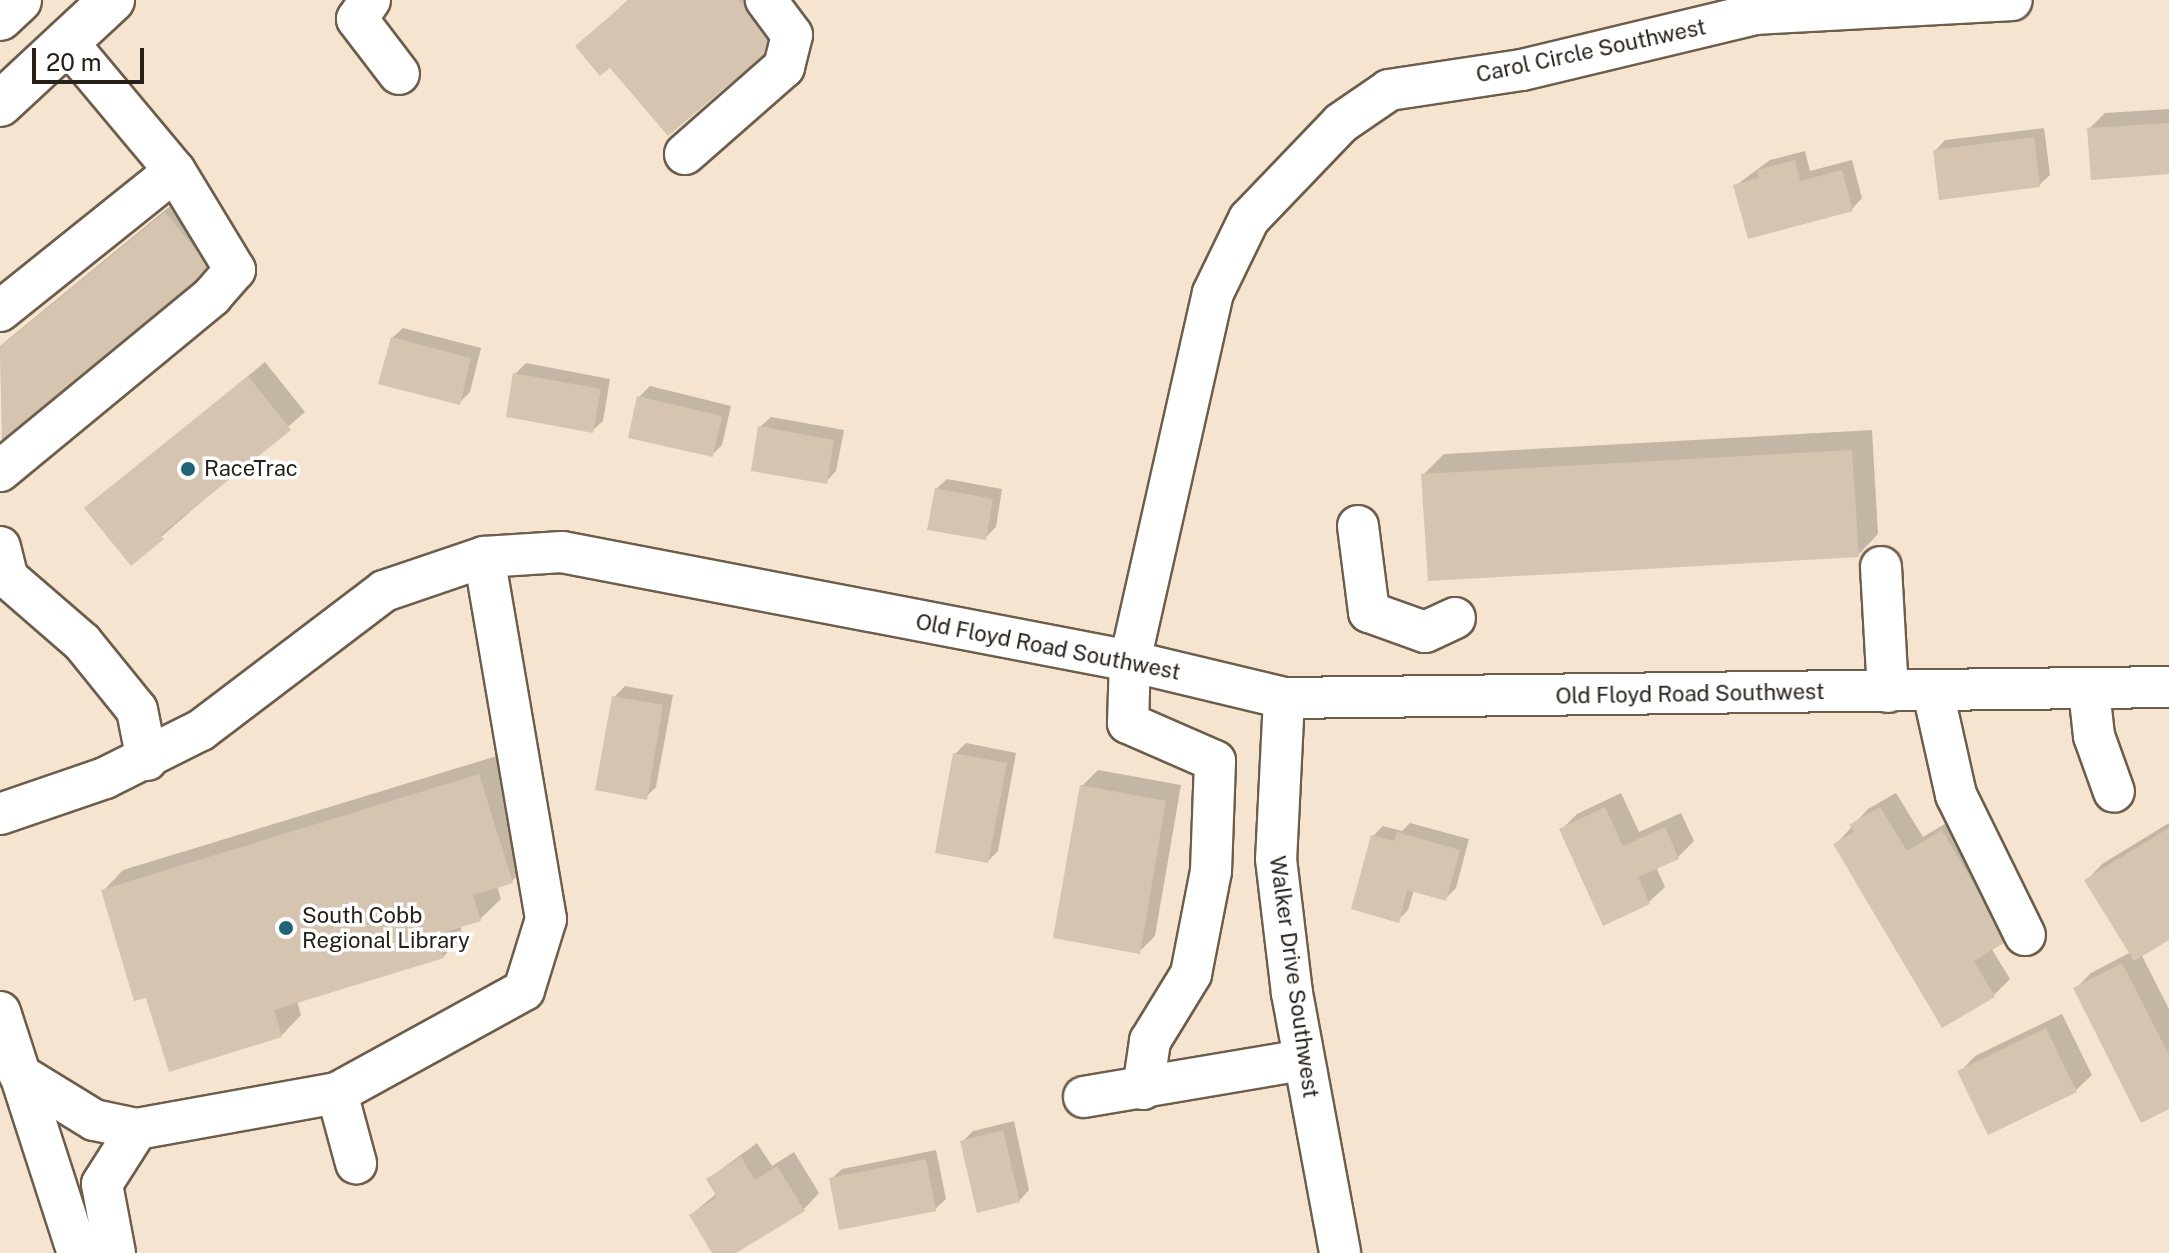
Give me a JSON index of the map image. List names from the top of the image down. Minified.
{"streets":{"street":["Carol Circle Southwest","Old Floyd Road Southwest","Walker Drive Southwest"]},"crossings":[["Carol Circle Southwest","Old Floyd Road Southwest"],["Old Floyd Road Southwest","Walker Drive Southwest"]],"places":["RaceTrac","South Cobb Regional Library"],"scale_bar":"20 m"}
